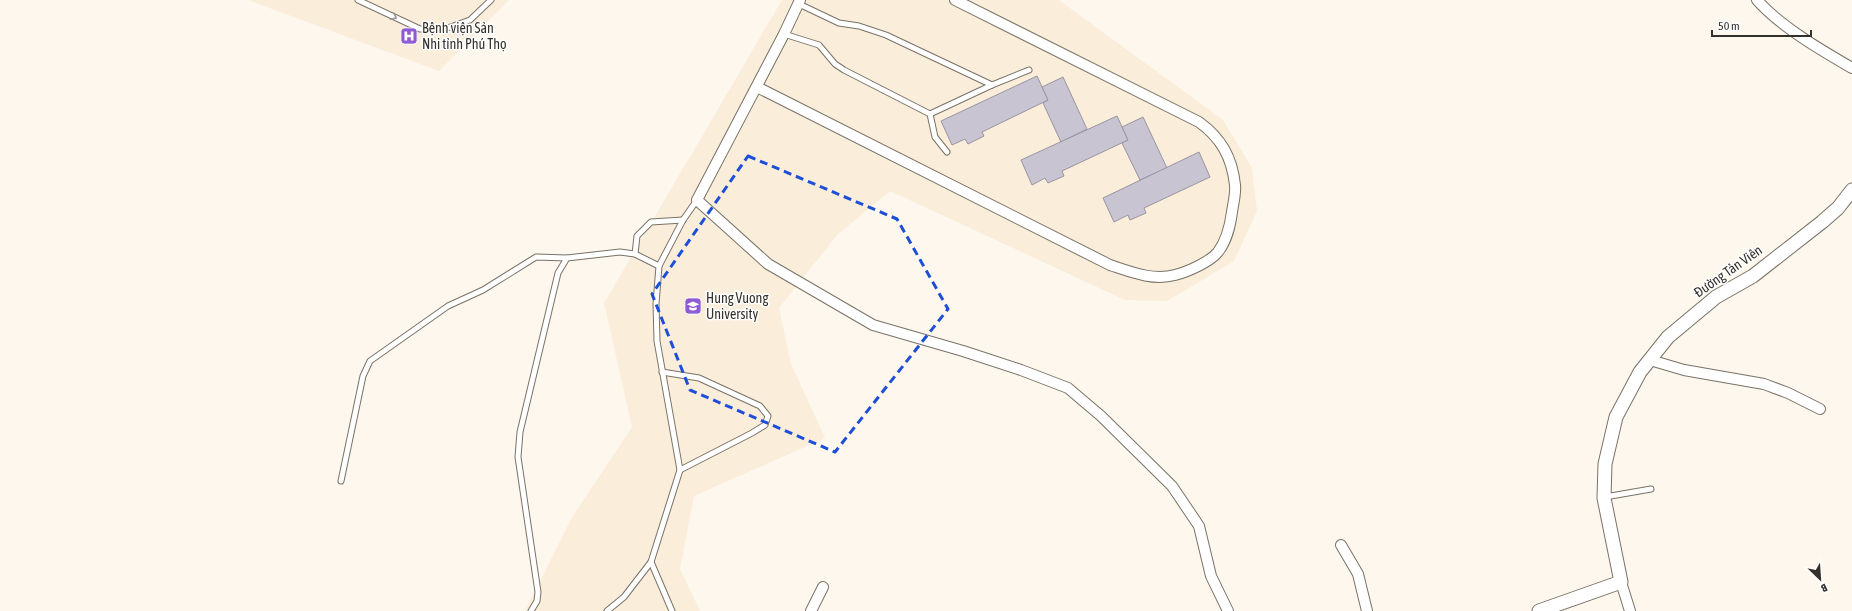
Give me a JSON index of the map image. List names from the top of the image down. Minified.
{"streets":{"street":["Đường Tản Viên"]},"places":{"hospital":["Bệnh viện Sản Nhi tỉnh Phú Thọ"],"school or university":["Hung Vuong University"]},"scale_bar":"50 m","north":"bottom right"}
